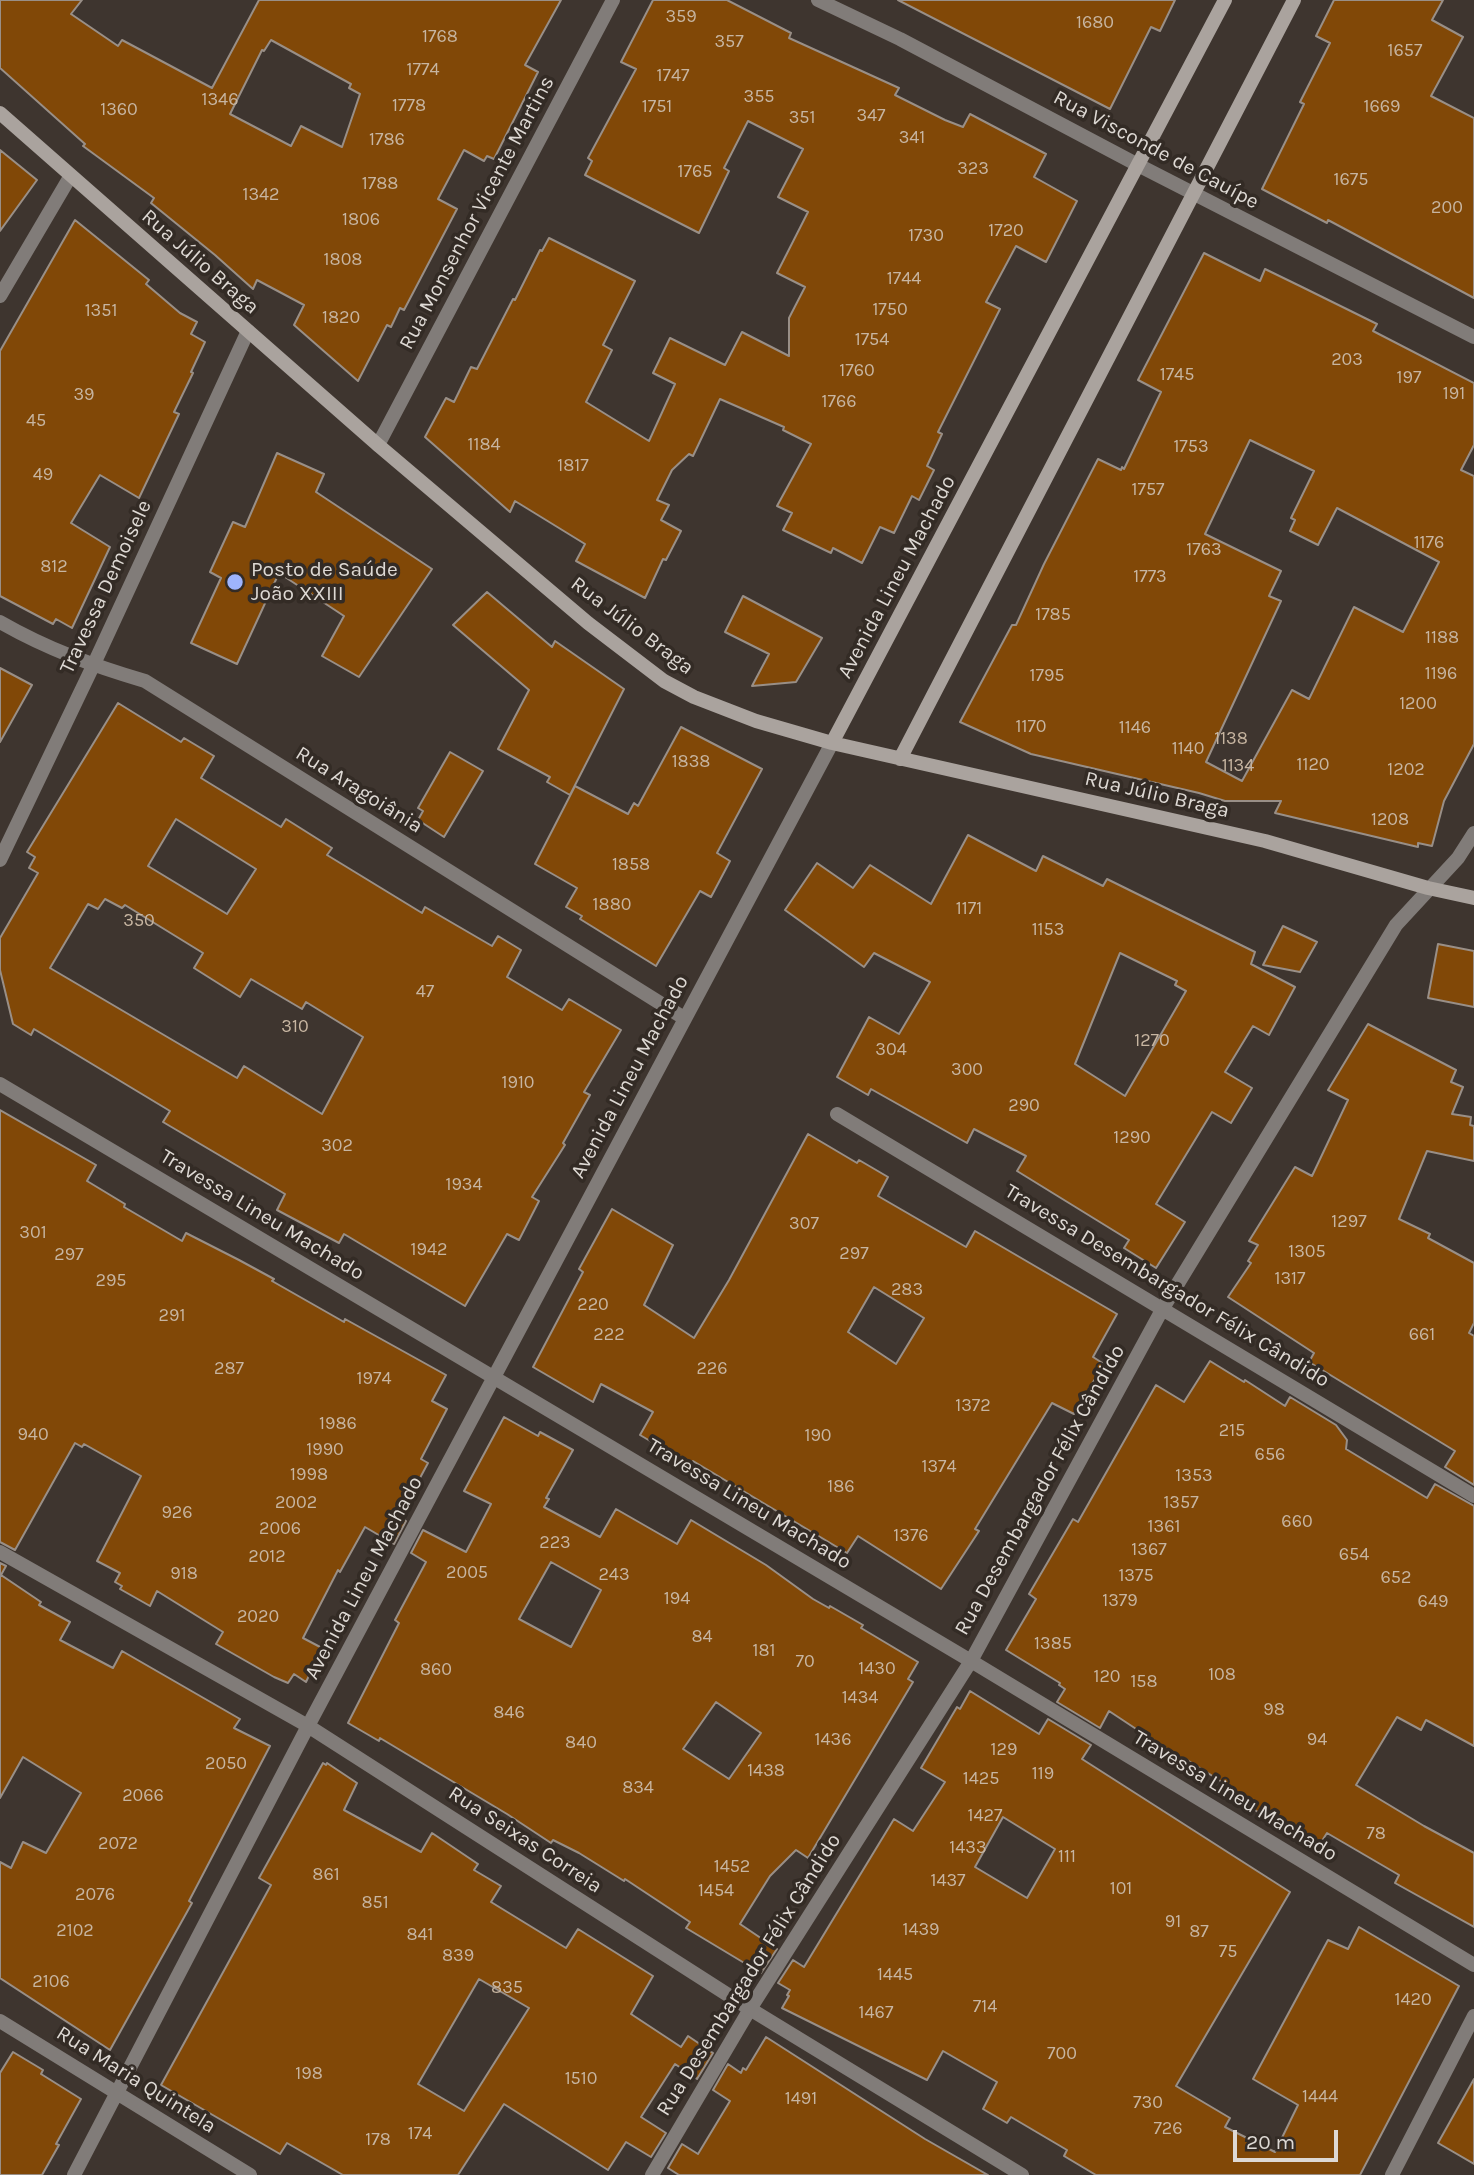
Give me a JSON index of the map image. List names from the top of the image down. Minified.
{"streets":{"street":["Rua Visconde de Cauípe","Rua Monsenhor Vicente Martins","Rua Júlio Braga","Avenida Lineu Machado","Travessa Demoisele","Rua Aragoiânia","Travessa Lineu Machado","Travessa Desembargador Félix Cândido","Rua Desembargador Félix Cândido","Rua Seixas Correia","Rua Maria Quintela"]},"crossings":[["Rua Visconde de Cauípe","Avenida Lineu Machado"],["Rua Monsenhor Vicente Martins","Rua Júlio Braga"],["Rua Júlio Braga","Avenida Lineu Machado"],["Rua Júlio Braga","Travessa Demoisele"],["Rua Júlio Braga","Rua Desembargador Félix Cândido"],["Avenida Lineu Machado","Rua Aragoiânia"],["Avenida Lineu Machado","Travessa Lineu Machado"],["Avenida Lineu Machado","Rua Seixas Correia"],["Avenida Lineu Machado","Rua Maria Quintela"],["Travessa Demoisele","Rua Aragoiânia"],["Travessa Lineu Machado","Rua Desembargador Félix Cândido"],["Travessa Desembargador Félix Cândido","Rua Desembargador Félix Cândido"],["Rua Desembargador Félix Cândido","Rua Seixas Correia"]],"places":["Posto de Saúde João XXIII"],"house_numbers":["359","1680","1768","357","1657","1774","1747","355","1346","1778","1751","1669","1360","347","351","341","1786","323","1765","1675","1788","1342","200","1806","1720","1730","1808","1744","1750","1351","1820","1754","203","1760","1745","197","191","39","1766","45","1184","1753","1817","49","1757","1176","1763","812","1773","1785","1188","1196","1795","1200","1170","1146","1138","1140","1838","1120","1134","1202","1208","1858","1880","1171","350","1153","47","310","1270","304","300","1910","290","1290","302","1934","1297","307","301","1942","1305","297","297","1317","295","283","220","291","222","661","287","226","1974","1372","1986","215","940","190","1990","656","1374","1998","1353","186","2002","1357","926","660","1361","2006","1376","223","1367","654","2012","2005","918","243","1375","652","194","1379","649","2020","84","1385","181","70","1430","860","108","120","158","1434","98","846","1436","94","840","129","2050","1438","119","1425","834","2066","1427","78","2072","1433","111","1452","861","1437","101","1454","2076","851","91","1439","2102","87","841","75","839","1445","2106","835","1420","714","1467","700","198","1510","1444","1491","730","726","174","178"],"scale_bar":"20 m"}
